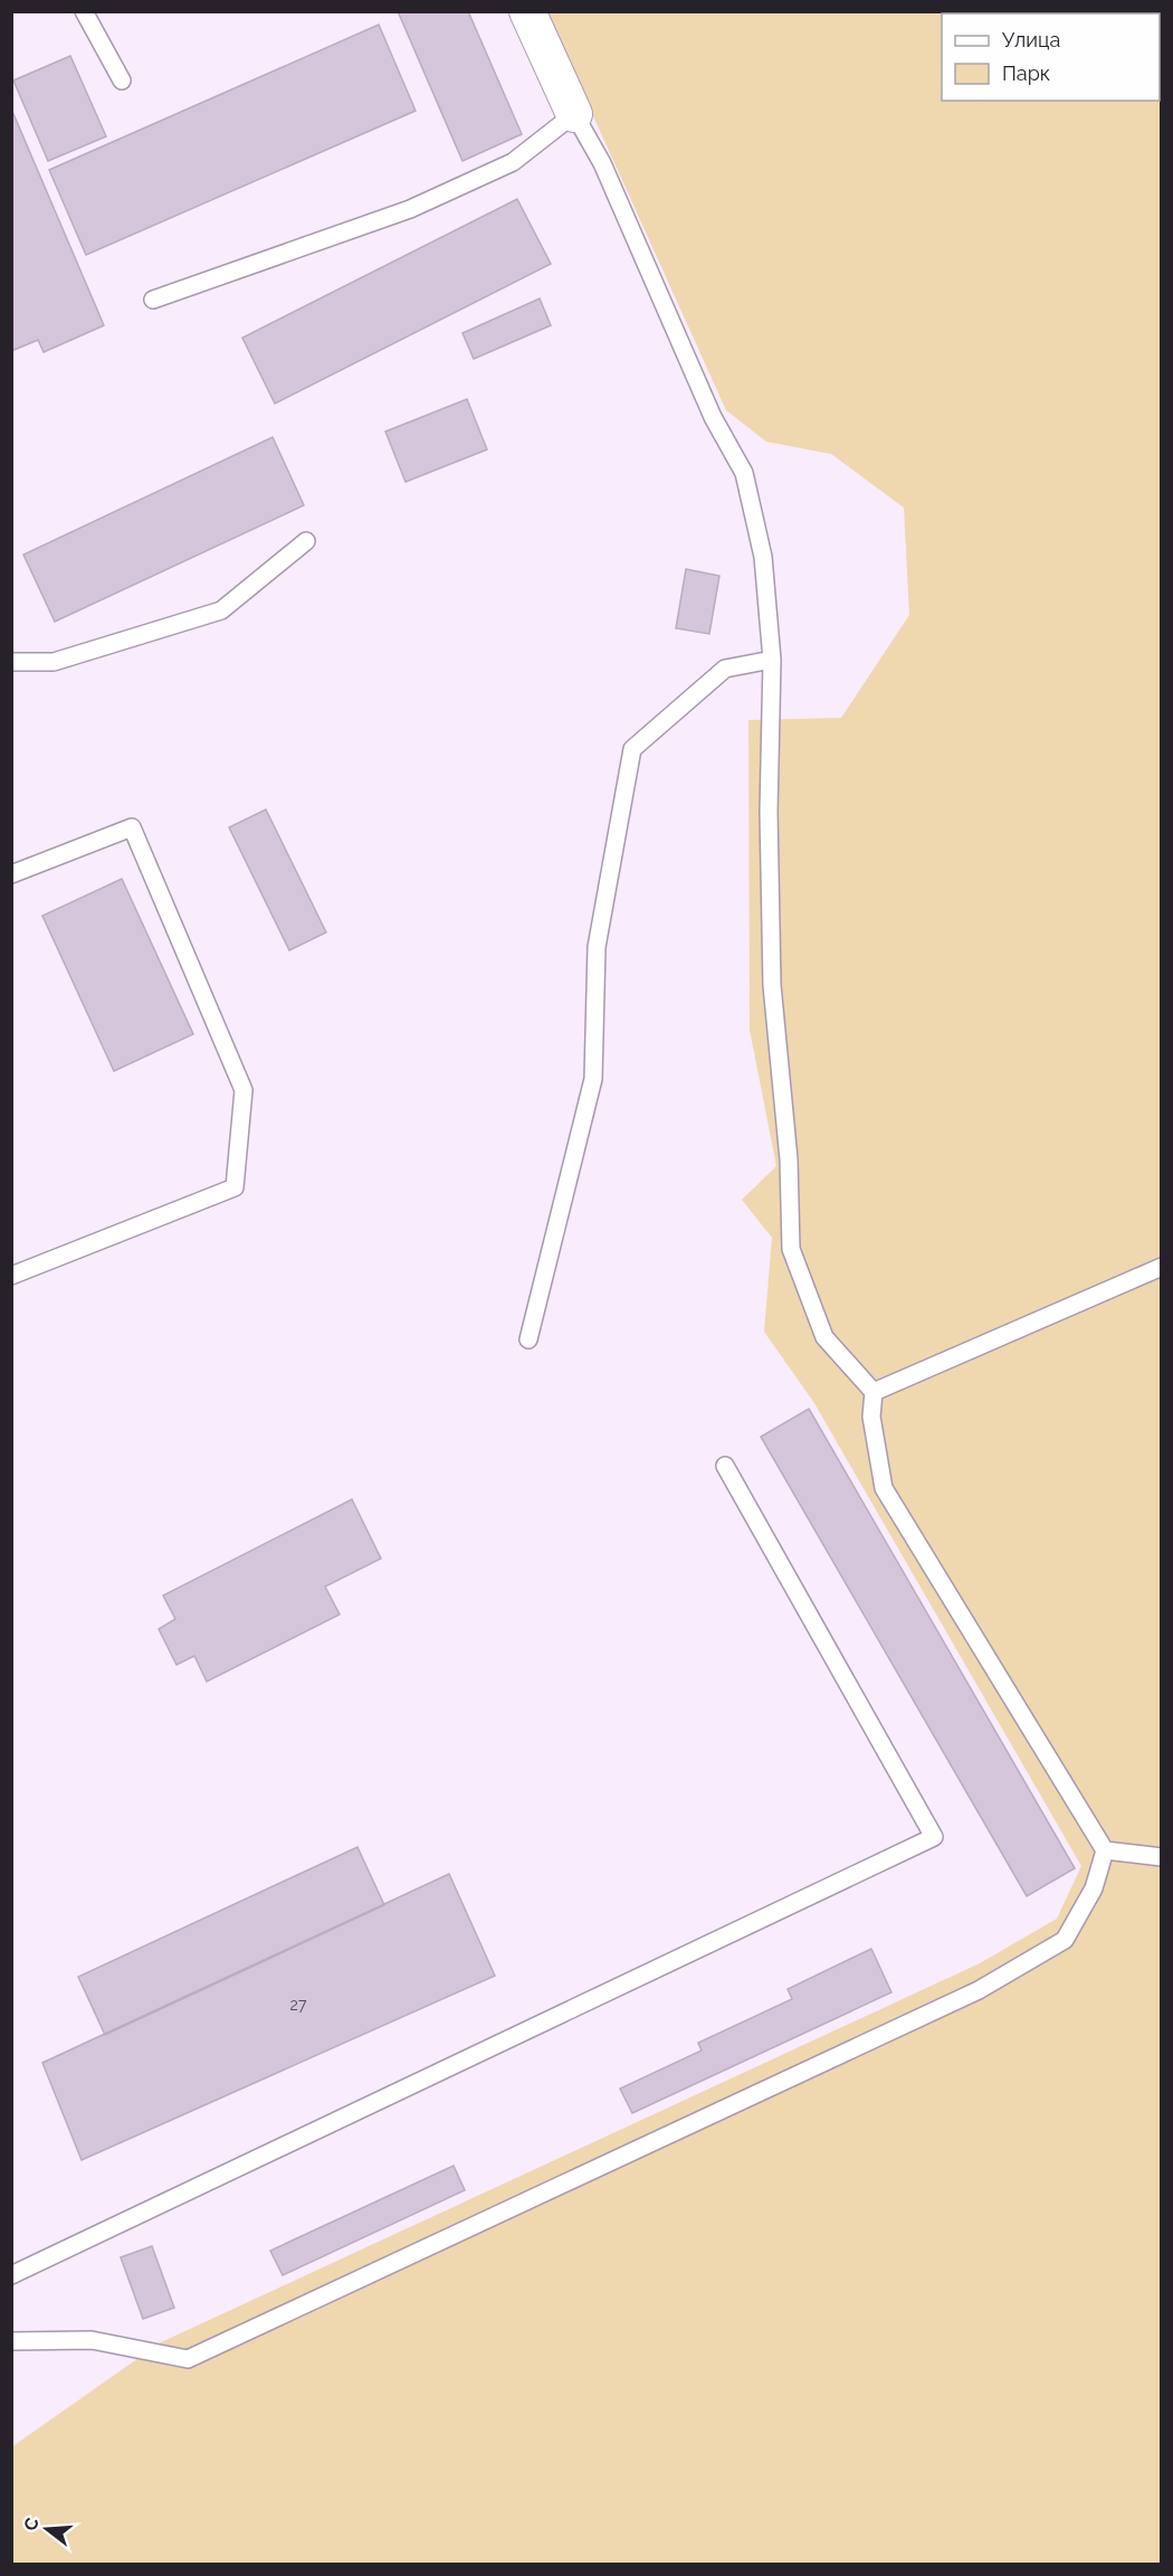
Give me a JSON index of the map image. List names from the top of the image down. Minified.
{"house_numbers":["27"],"legend":["Улица","Парк"],"north":"left"}
